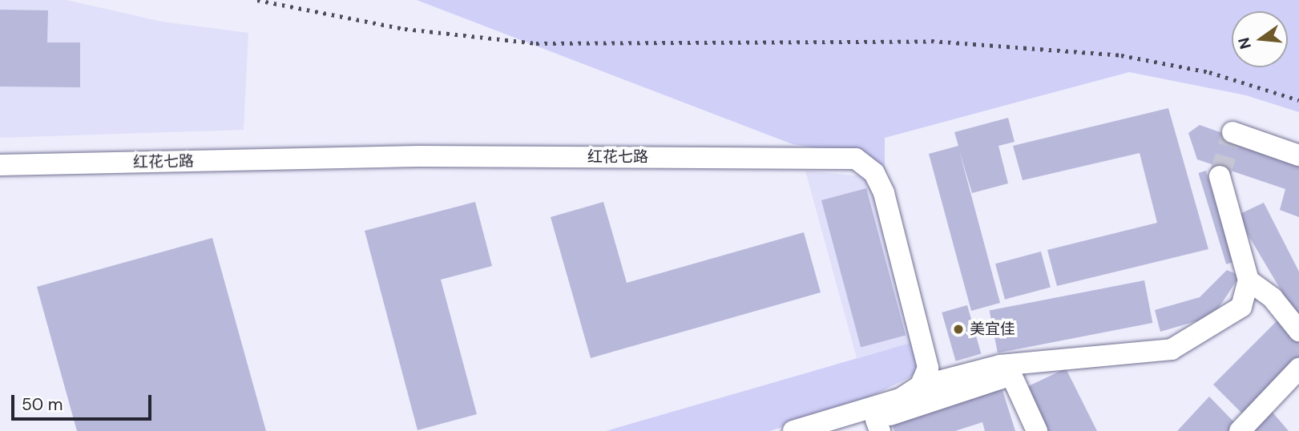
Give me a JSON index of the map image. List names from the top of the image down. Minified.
{"streets":{"street":["红花七路"]},"places":["美宜佳"],"scale_bar":"50 m","north":"left"}
